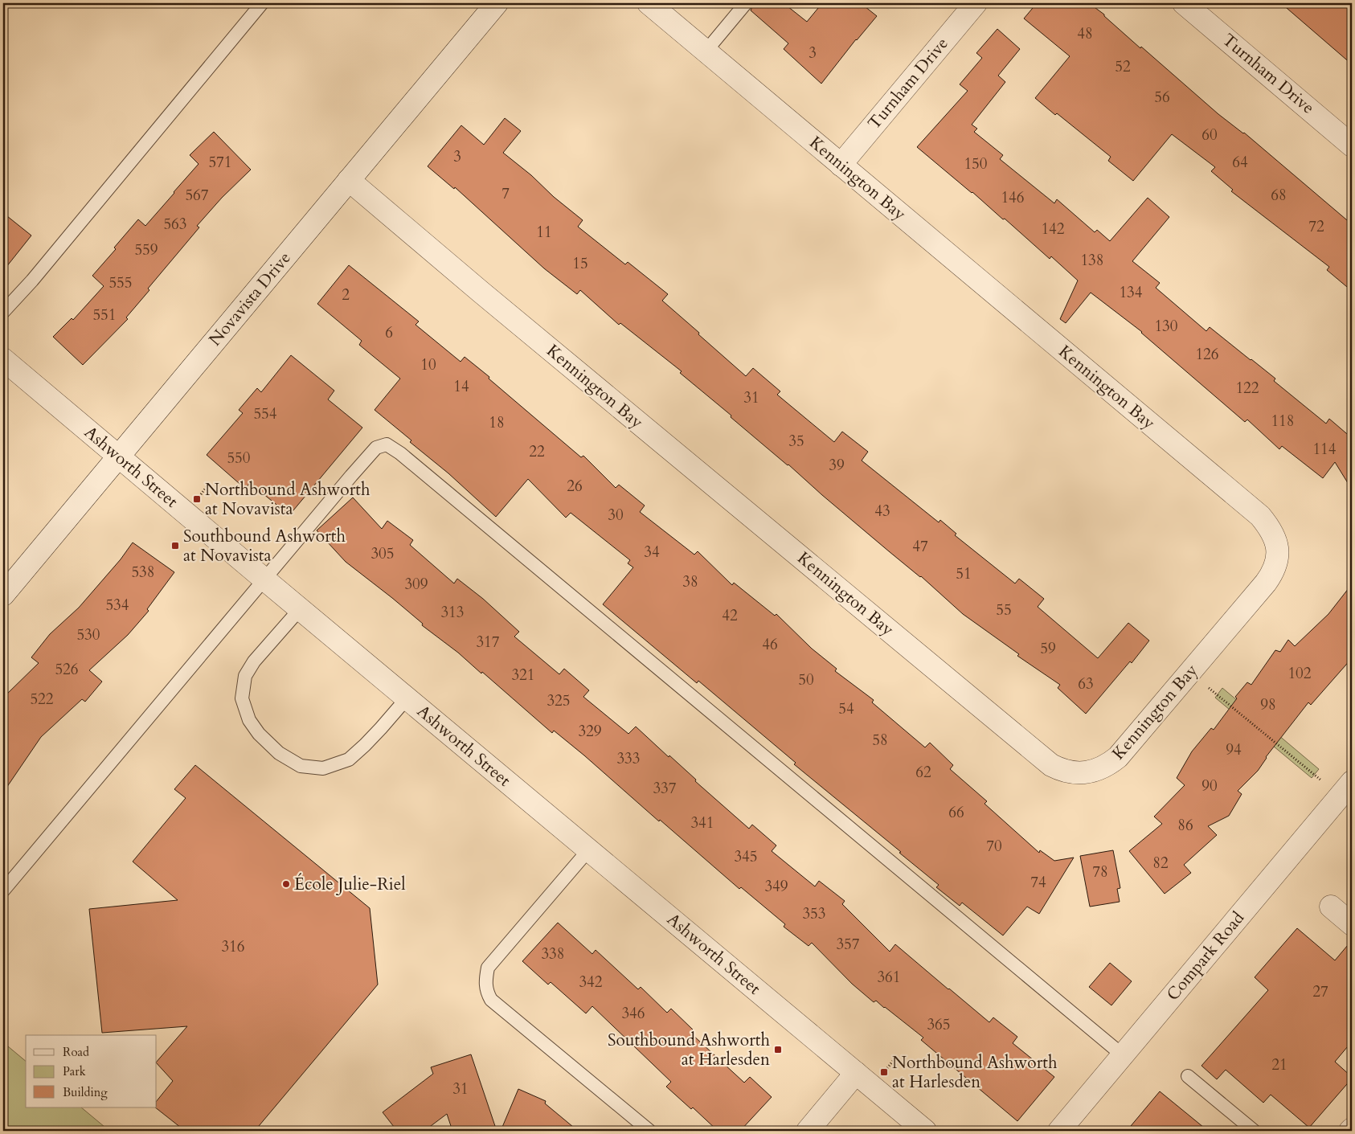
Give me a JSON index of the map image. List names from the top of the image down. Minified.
{"streets":{"street":["Turnham Drive","Kennington Bay","Novavista Drive","Ashworth Street","Compark Road"]},"crossings":[["Turnham Drive","Kennington Bay"],["Kennington Bay","Novavista Drive"],["Novavista Drive","Ashworth Street"]],"places":{"transit":["Northbound Ashworth at Novavista","Southbound Ashworth at Novavista","Southbound Ashworth at Harlesden","Northbound Ashworth at Harlesden"],"other":["École Julie-Riel"]},"house_numbers":["48","3","52","56","60","3","571","64","150","7","567","68","146","563","72","142","11","559","138","15","555","134","2","551","130","6","126","10","14","122","31","554","118","18","35","114","22","550","39","26","43","30","47","34","305","538","51","38","309","534","55","313","42","530","317","46","59","526","102","321","50","63","522","325","98","54","329","58","94","333","62","90","337","66","341","86","70","345","82","78","74","349","353","357","316","338","361","342","27","346","365","21","31"],"legend":["Road","Park","Building"]}
